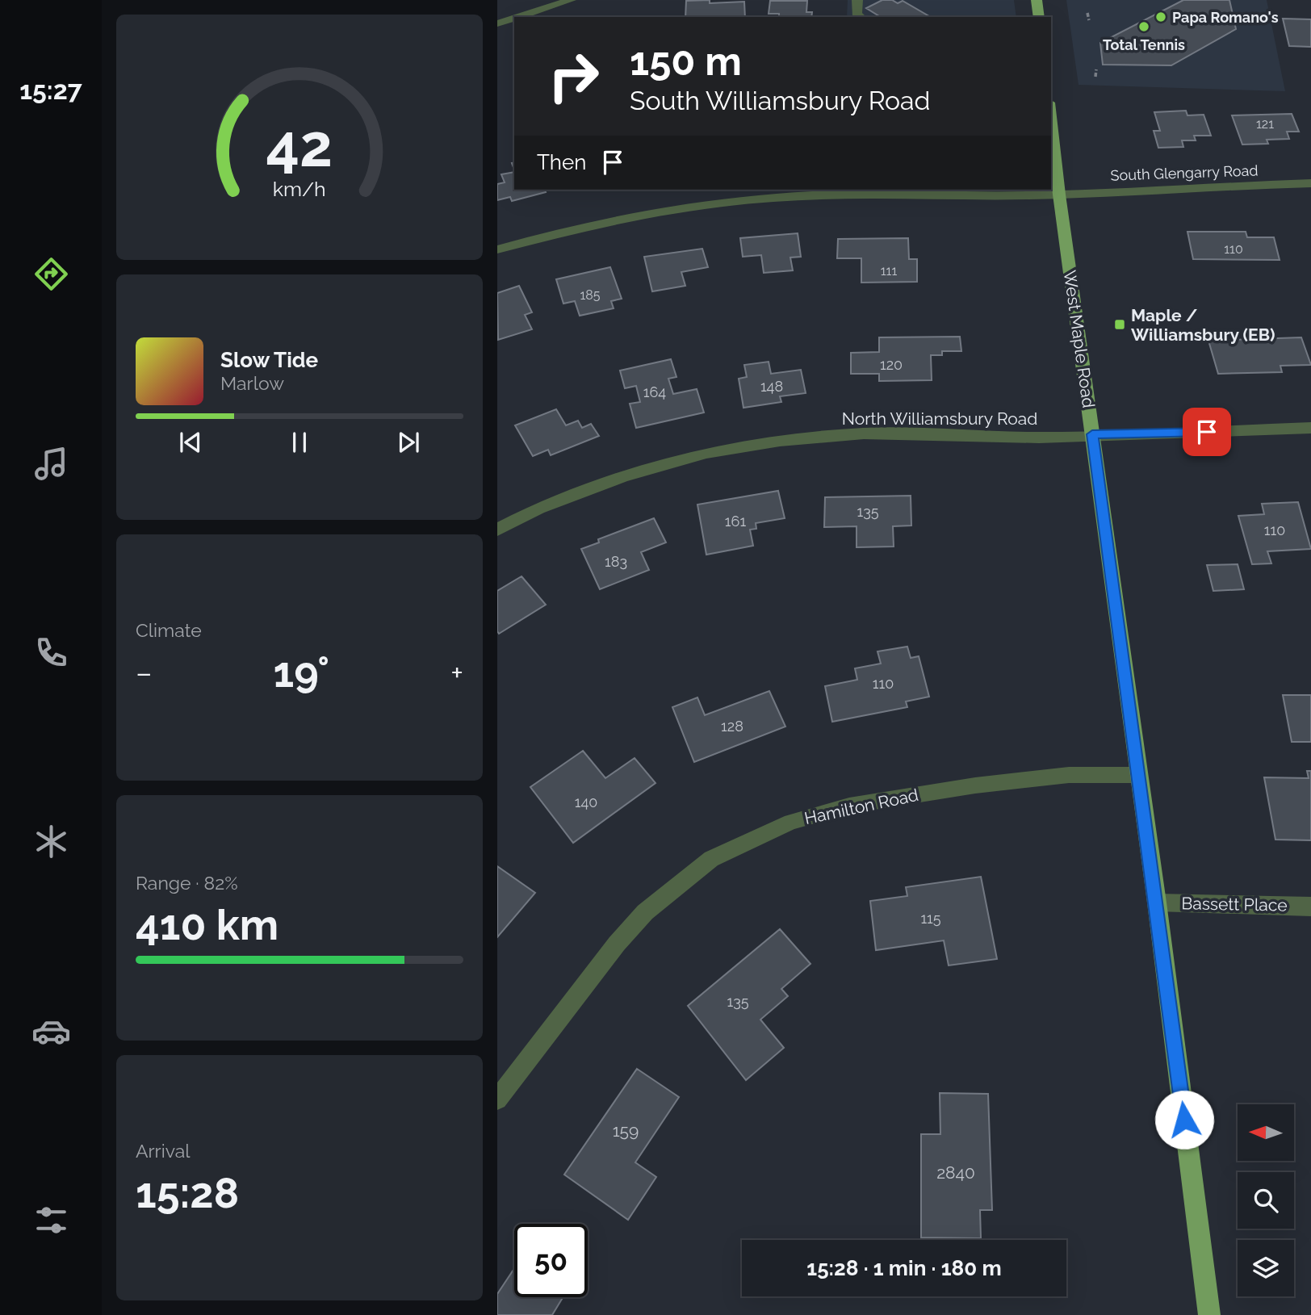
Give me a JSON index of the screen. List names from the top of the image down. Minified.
{"streets":{"main road":["West Maple Road"],"street":["South Glengarry Road","North Williamsbury Road","Hamilton Road","Bassett Place"]},"crossings":[["South Glengarry Road","West Maple Road"],["West Maple Road","North Williamsbury Road"],["West Maple Road","Hamilton Road"],["West Maple Road","Bassett Place"]],"places":{"other":["Papa Romano's","Total Tennis"],"transit":["Maple / Williamsbury (EB)"]},"house_numbers":["121","110","111","185","120","148","164","135","161","110","183","110","128","140","115","135","159","2840"],"north":"left","page":{"tabs":"15:27","turn":["150 m","South Williamsbury Road"],"then":"Then","song":["Slow Tide","Marlow"],"tile":["Climate",["Range · 82%","410 km"],["Arrival","15:28"]],"heat":["−","19°","+"],"limit":"50","trip":"15:28 · 1 min · 180 m","gauge":["42","km/h"]}}
